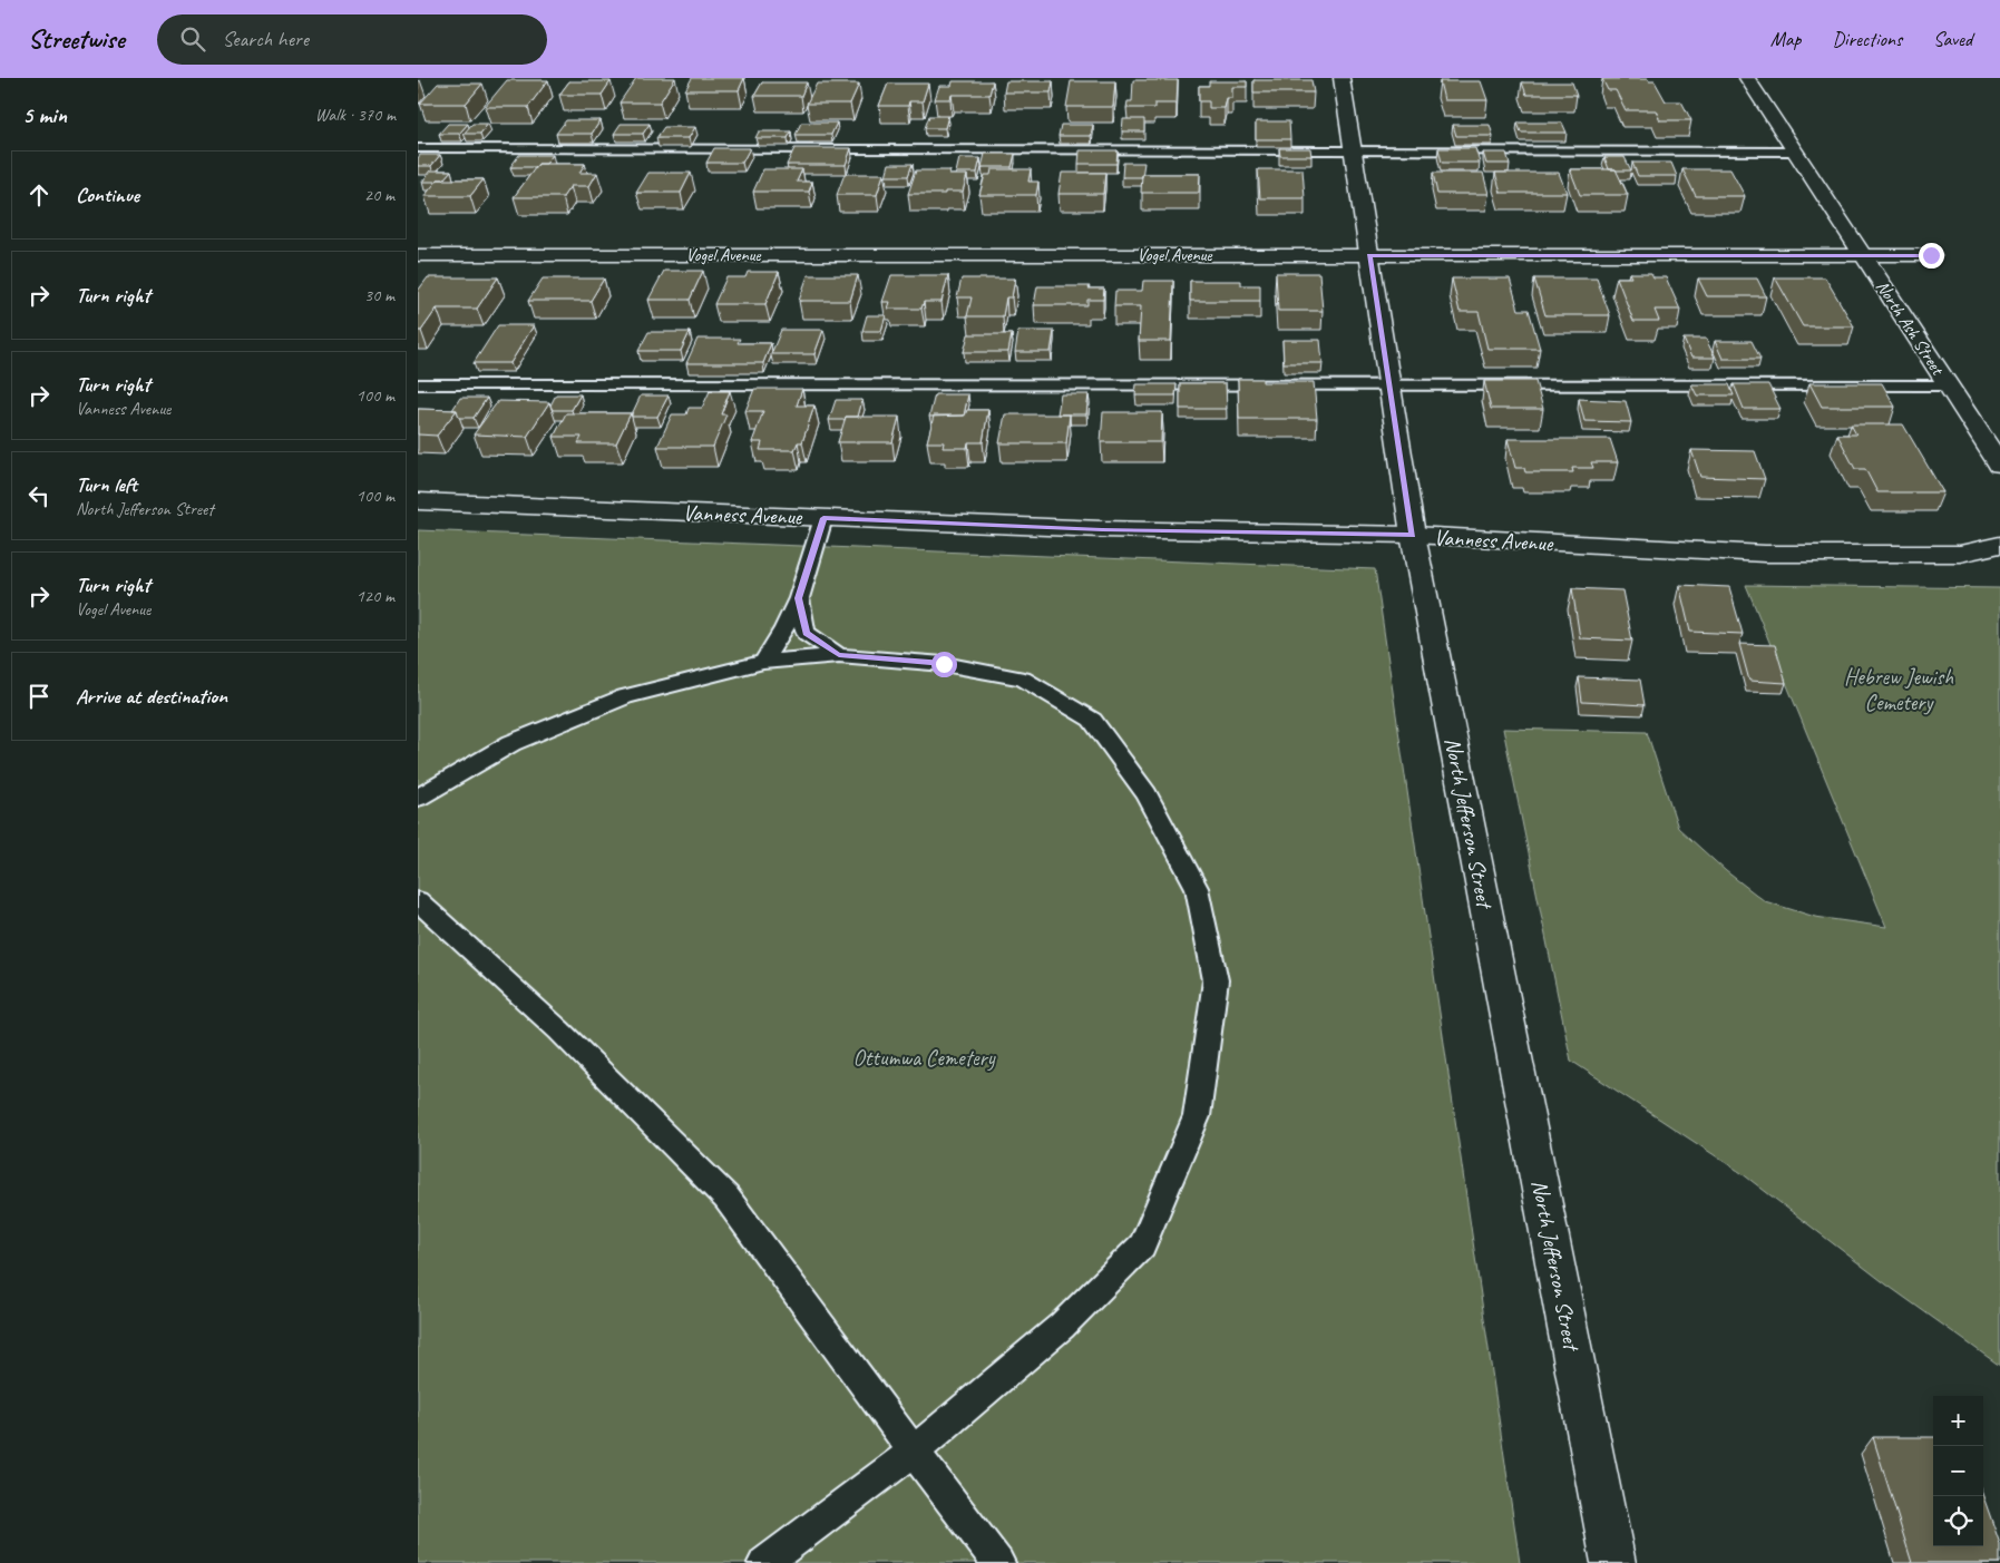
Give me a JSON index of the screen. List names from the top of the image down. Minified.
{"streets":{"street":["Vogel Avenue","North Ash Street","Vanness Avenue","North Jefferson Street"]},"crossings":[["Vogel Avenue","North Ash Street"],["Vogel Avenue","North Jefferson Street"],["Vanness Avenue","North Jefferson Street"]],"parks":["Hebrew Jewish Cemetery","Ottumwa Cemetery"],"page":{"header":"Streetwise","search":"Search here","nav":["Map","Directions","Saved"],"heading":["5 min","Walk · 370 m"],"list":[["Continue","20 m"],["Turn right","30 m"],["Turn right","Vanness Avenue","100 m"],["Turn left","North Jefferson Street","100 m"],["Turn right","Vogel Avenue","120 m"],"Arrive at destination"],"map_buttons":["+","−"]}}
